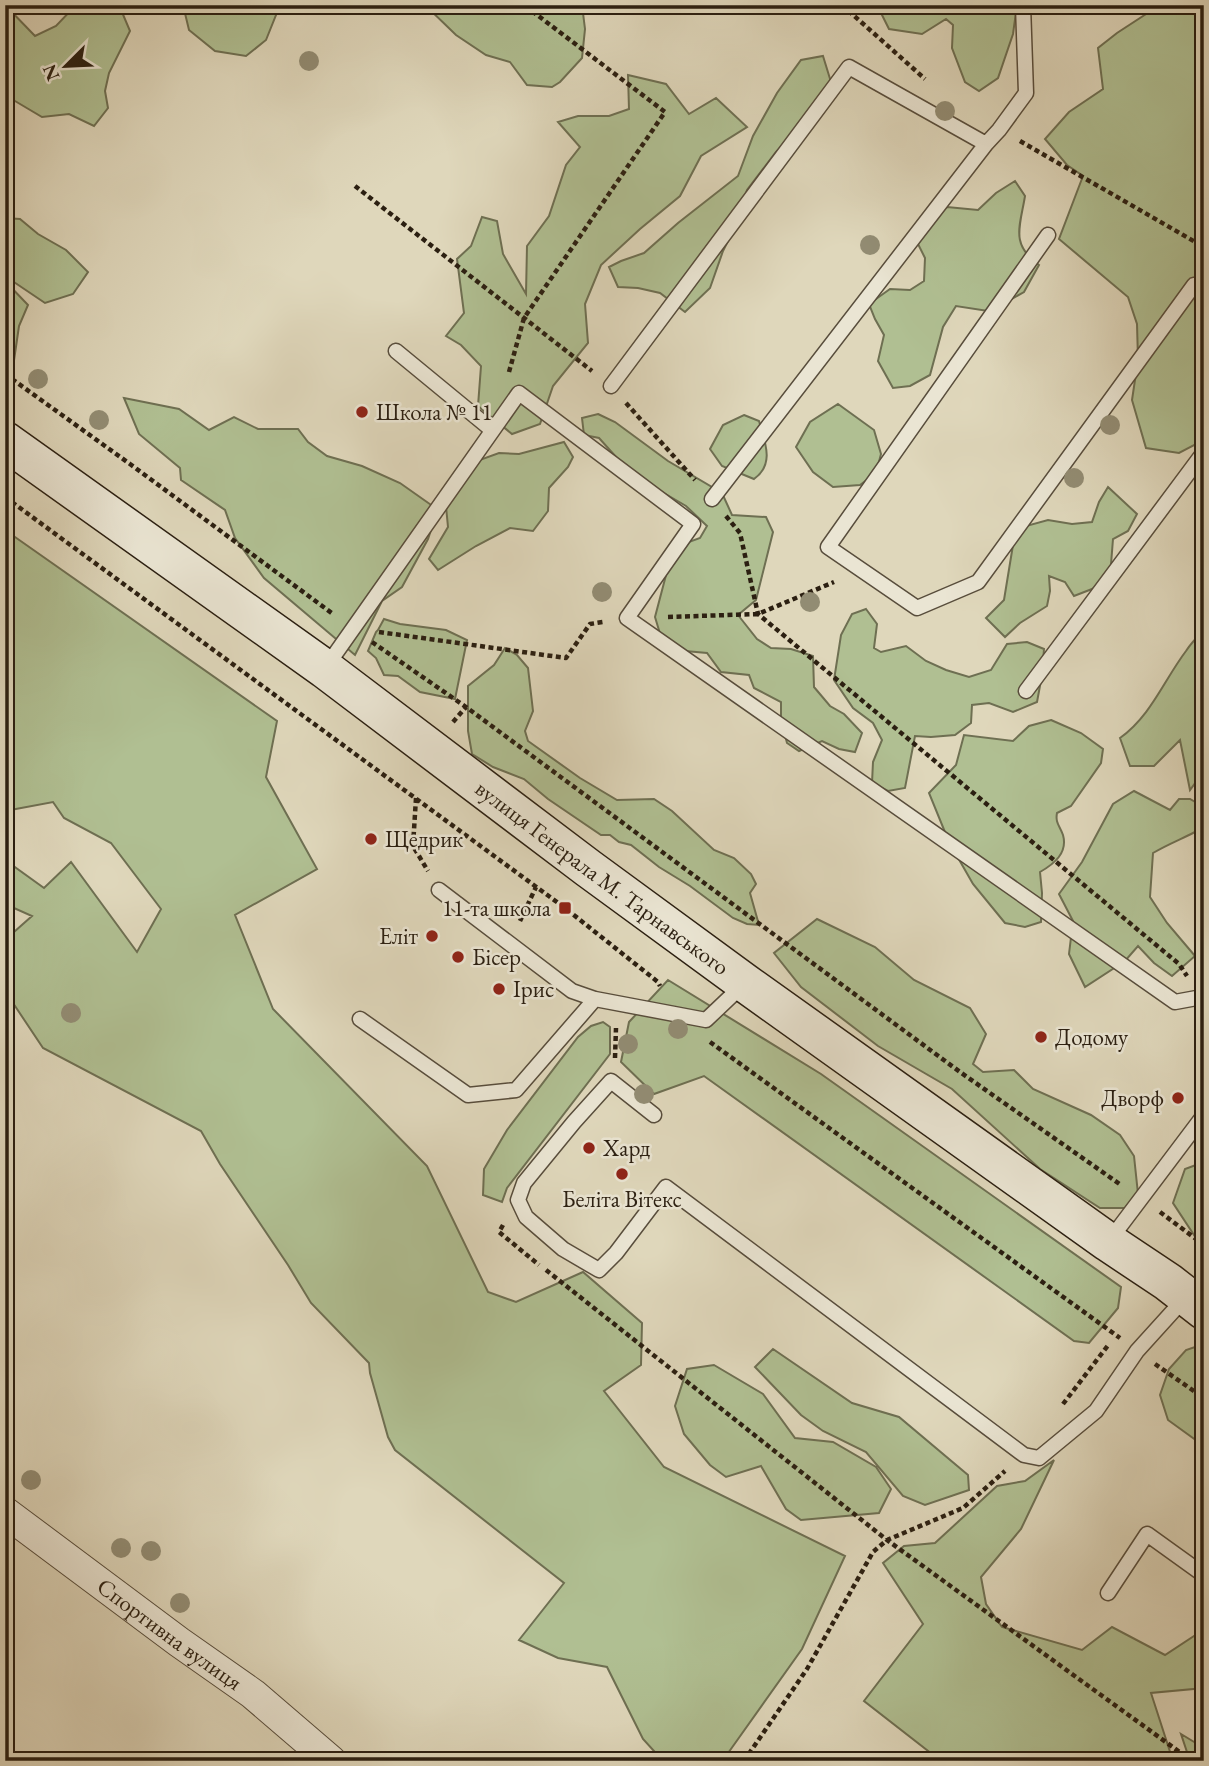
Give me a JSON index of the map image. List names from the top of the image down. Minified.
{"streets":{"main road":["вулиця Генерала М. Тарнавського"],"street":["Спортивна вулиця"]},"places":{"other":["Школа № 11","Щедрик","Еліт","Бісер","Ірис","Додому","Дворф","Хард","Беліта Вітекс"],"transit":["11-та школа"]},"north":"bottom left"}
